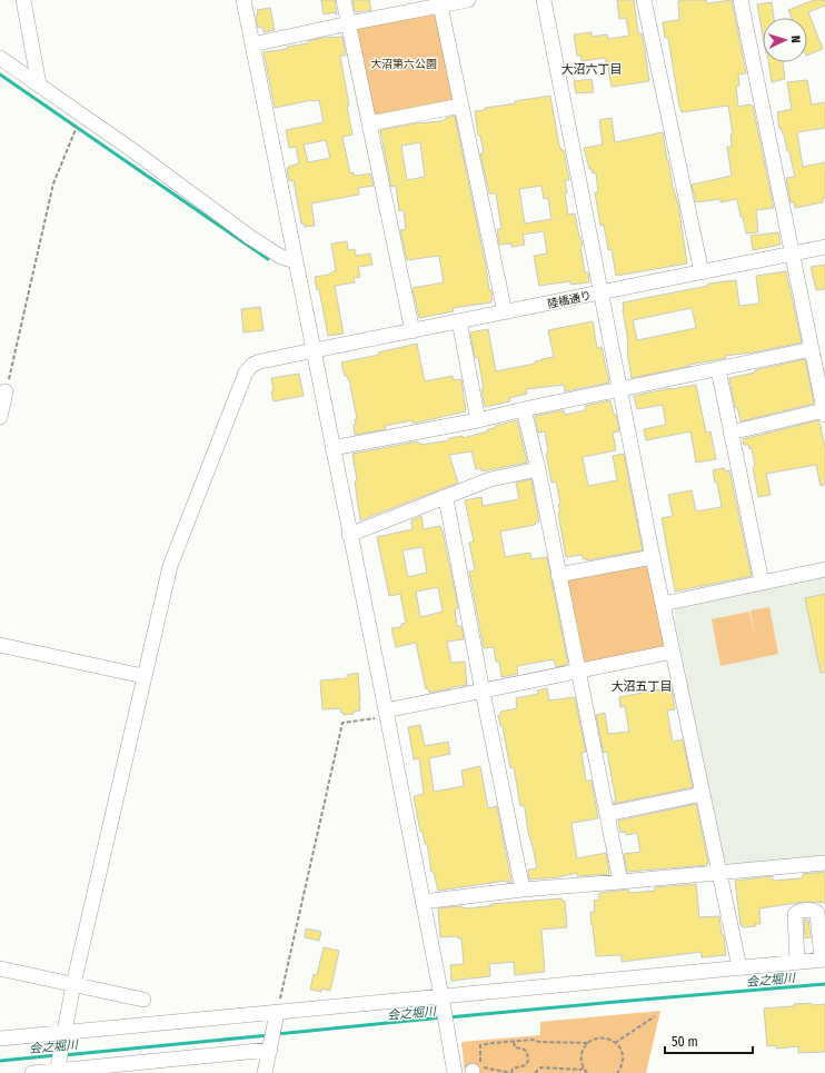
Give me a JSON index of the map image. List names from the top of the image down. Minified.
{"streets":{"street":["陸橋通り"]},"districts":["大沼六丁目","大沼五丁目"],"water":["会之堀川"],"parks":["大沼第六公園"],"scale_bar":"50 m","north":"right"}
